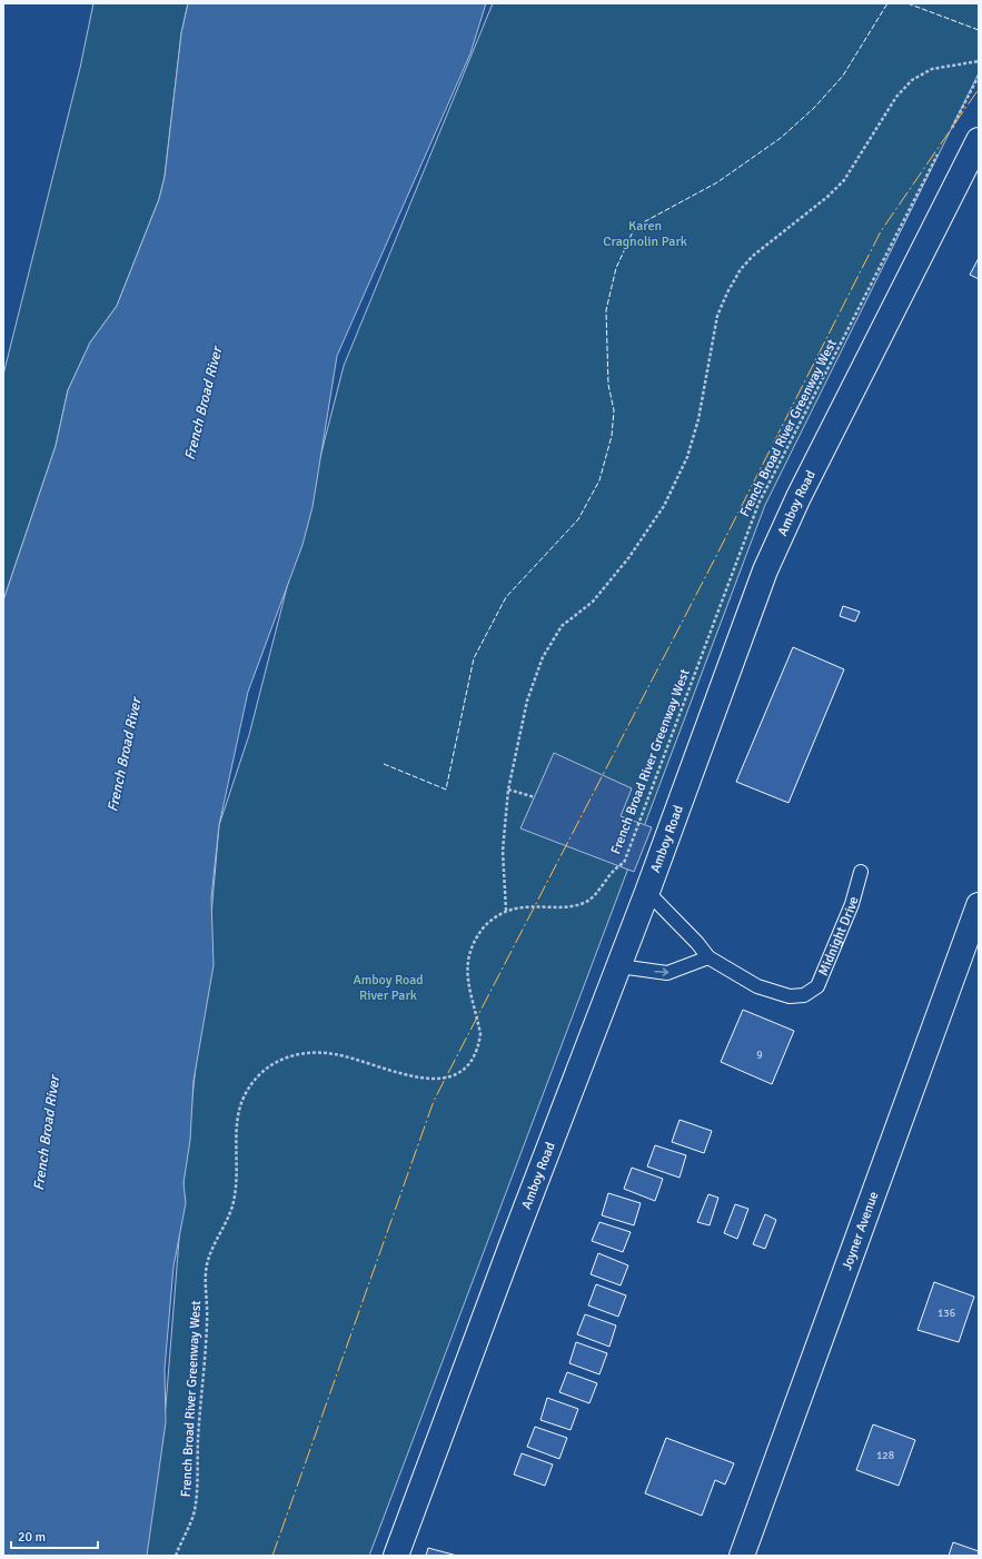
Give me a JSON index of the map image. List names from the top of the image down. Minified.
{"streets":{"main road":["Amboy Road","Joyner Avenue"],"lane":["Midnight Drive"],"path":["French Broad River Greenway West"]},"crossings":[["Amboy Road","Midnight Drive"]],"water":["French Broad River"],"parks":["Karen Cragnolin Park","Amboy Road River Park"],"house_numbers":["9","136","128"],"scale_bar":"20 m"}
